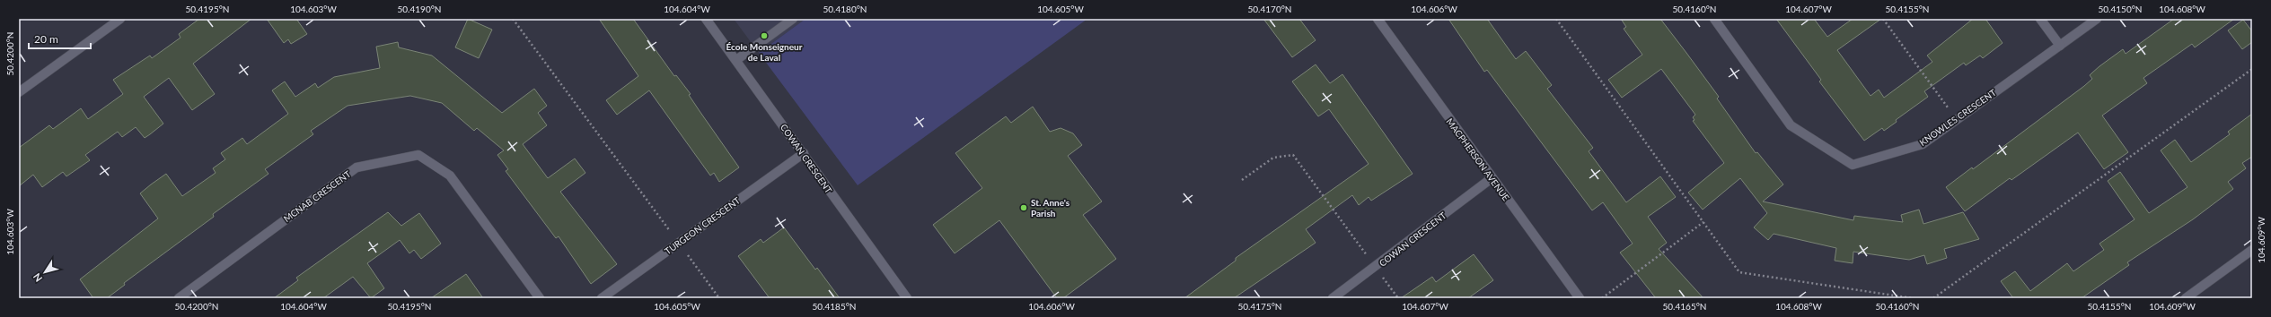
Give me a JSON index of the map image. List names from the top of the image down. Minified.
{"streets":{"street":["KNOWLES CRESCENT","COWAN CRESCENT","MACPHERSON AVENUE","MCNAB CRESCENT","TURGEON CRESCENT"]},"crossings":[["COWAN CRESCENT","MACPHERSON AVENUE"],["COWAN CRESCENT","TURGEON CRESCENT"]],"places":["École Monseigneur de Laval","St. Anne's Parish"],"scale_bar":"20 m","north":"bottom left","coordinates":["50.4195°N","104.603°W","50.4190°N","104.604°W","50.4180°N","104.605°W","50.4170°N","104.606°W","50.4160°N","104.607°W","50.4155°N","50.4150°N","104.608°W","50.4200°N","104.609°W","50.4185°N","50.4175°N","50.4165°N"]}
